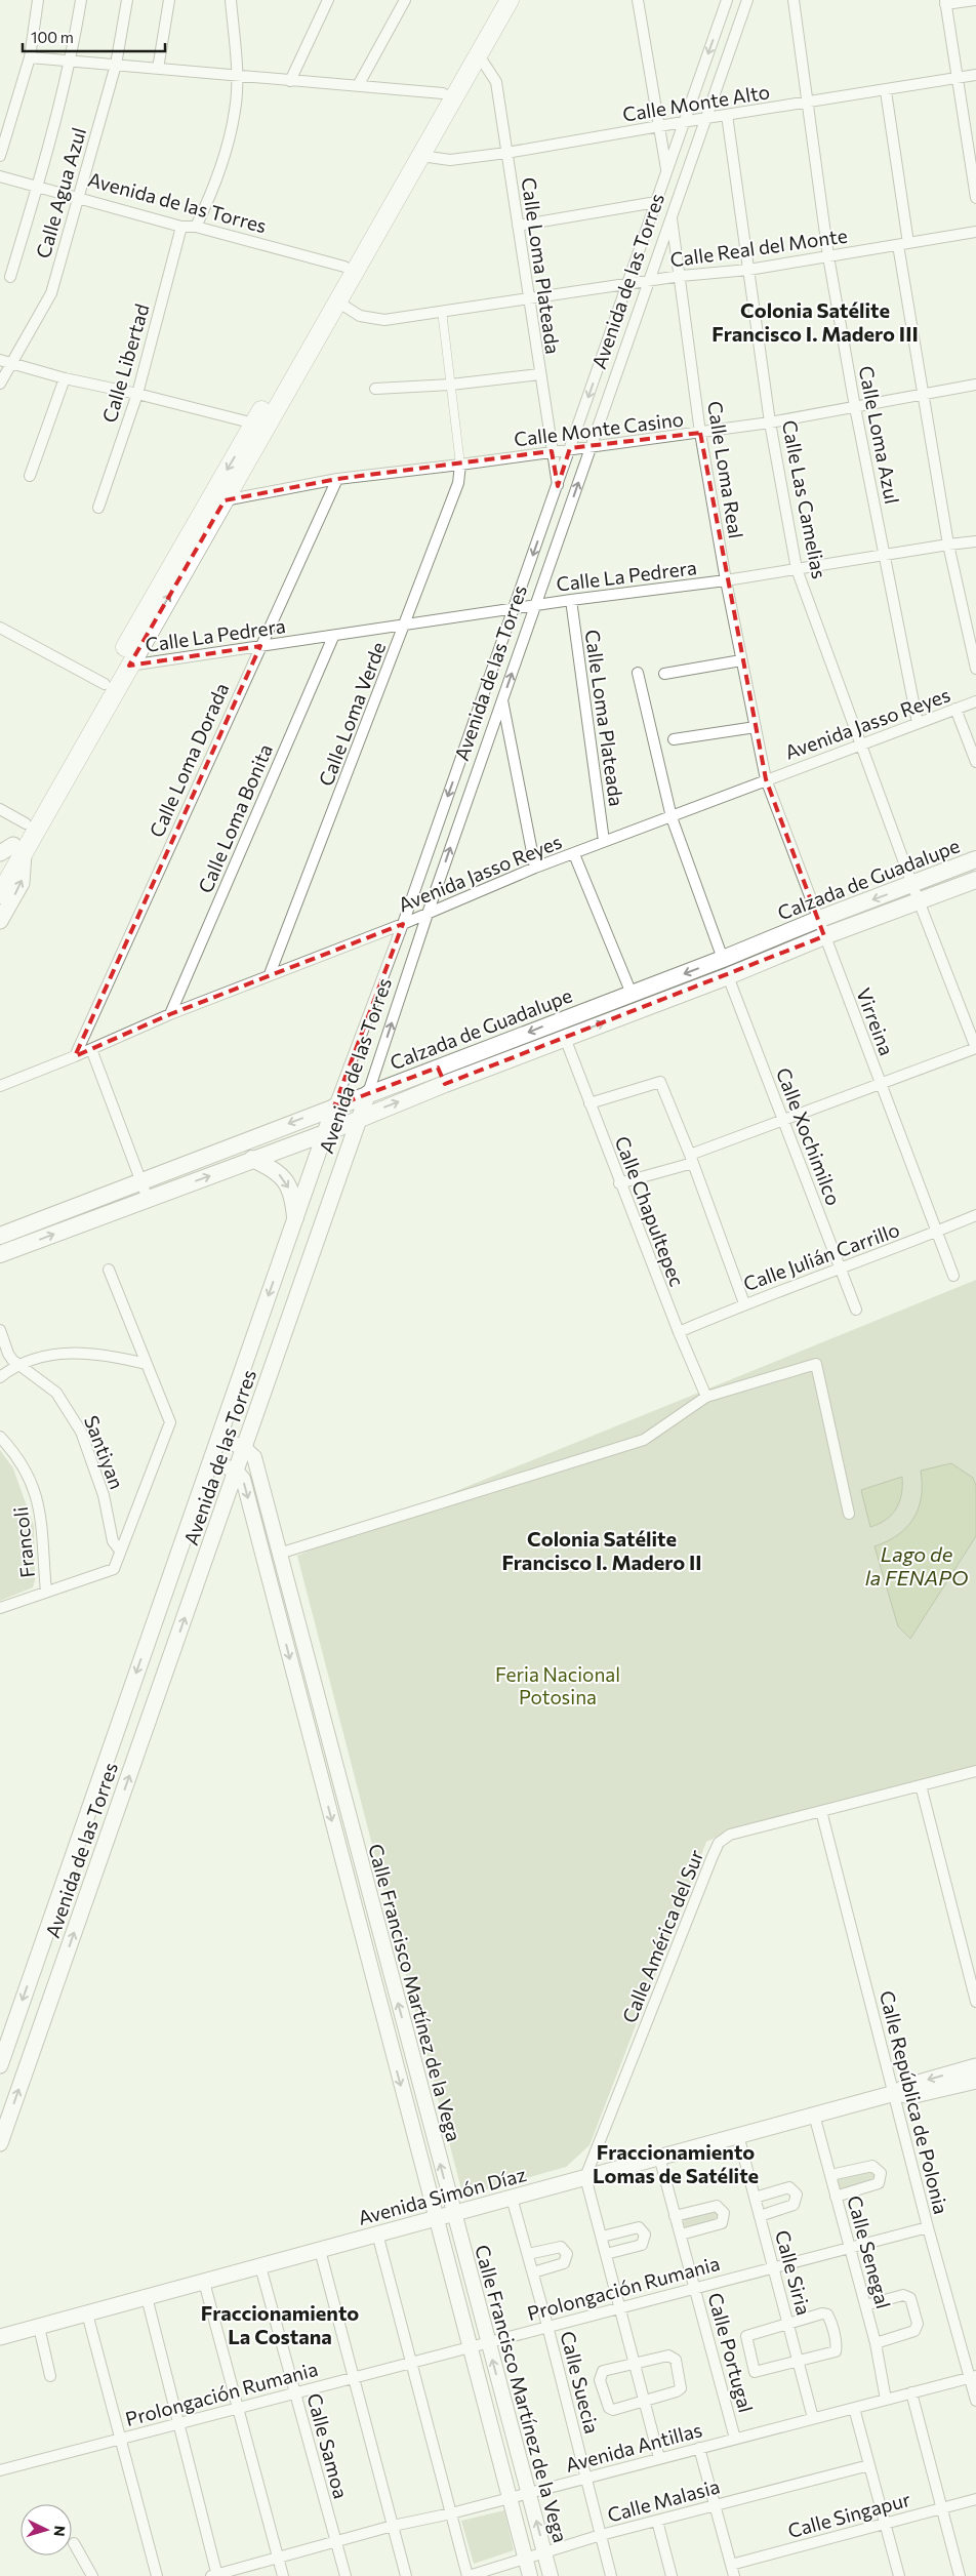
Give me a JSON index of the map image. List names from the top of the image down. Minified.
{"streets":{"main road":["Avenida de las Torres","Calzada de Guadalupe","Avenida Simón Díaz"],"street":["Calle Monte Alto","Calle Agua Azul","Calle Real del Monte","Calle Loma Plateada","Calle Libertad","Calle Monte Casino","Calle Loma Azul","Calle Loma Real","Calle Las Camelias","Calle La Pedrera","Calle Loma Verde","Avenida Jasso Reyes","Calle Loma Dorada","Calle Loma Bonita","Virreina","Calle Xochimilco","Calle Chapultepec","Calle Julián Carrillo","Santiyan","Francoli","Calle América del Sur","Calle Francisco Martínez de la Vega","Calle República de Polonia","Calle Senegal","Calle Siria","Prolongación Rumania","Calle Portugal","Calle Suecia","Calle Samoa","Avenida Antillas","Calle Malasia","Calle Singapur"]},"crossings":[["Calle Monte Alto","Avenida de las Torres"],["Calle Monte Alto","Calle Loma Plateada"],["Calle Monte Alto","Calle Loma Azul"],["Calle Monte Alto","Calle Las Camelias"],["Calle Agua Azul","Avenida de las Torres"],["Avenida de las Torres","Calle Real del Monte"],["Avenida de las Torres","Calle Loma Plateada"],["Avenida de las Torres","Calle Libertad"],["Avenida de las Torres","Calle Monte Casino"],["Avenida de las Torres","Calle Loma Real"],["Avenida de las Torres","Calle La Pedrera"],["Avenida de las Torres","Avenida Jasso Reyes"],["Avenida de las Torres","Calzada de Guadalupe"],["Avenida de las Torres","Calle Francisco Martínez de la Vega"],["Calle Real del Monte","Calle Loma Plateada"],["Calle Real del Monte","Calle Loma Azul"],["Calle Real del Monte","Calle Loma Real"],["Calle Real del Monte","Calle Las Camelias"],["Calle Loma Plateada","Calle Monte Casino"],["Calle Loma Plateada","Calle La Pedrera"],["Calle Loma Plateada","Avenida Jasso Reyes"],["Calle Monte Casino","Calle Loma Azul"],["Calle Monte Casino","Calle Loma Real"],["Calle Monte Casino","Calle Las Camelias"],["Calle Monte Casino","Calle Loma Verde"],["Calle Monte Casino","Calle Loma Dorada"],["Calle Loma Azul","Calle La Pedrera"],["Calle Loma Azul","Avenida Jasso Reyes"],["Calle Loma Real","Calle La Pedrera"],["Calle Loma Real","Avenida Jasso Reyes"],["Calle Loma Real","Virreina"],["Calle Las Camelias","Calle La Pedrera"],["Calle Las Camelias","Avenida Jasso Reyes"],["Calle Las Camelias","Calzada de Guadalupe"],["Calle La Pedrera","Calle Loma Verde"],["Calle La Pedrera","Calle Loma Dorada"],["Calle La Pedrera","Calle Loma Bonita"],["Calle Loma Verde","Avenida Jasso Reyes"],["Avenida Jasso Reyes","Calle Loma Dorada"],["Avenida Jasso Reyes","Calle Loma Bonita"],["Avenida Jasso Reyes","Virreina"],["Calzada de Guadalupe","Virreina"],["Calzada de Guadalupe","Calle Xochimilco"],["Calzada de Guadalupe","Calle Chapultepec"],["Virreina","Calle Julián Carrillo"],["Calle Xochimilco","Calle Julián Carrillo"],["Calle Chapultepec","Calle Julián Carrillo"],["Calle América del Sur","Calle República de Polonia"],["Calle América del Sur","Avenida Simón Díaz"],["Calle Francisco Martínez de la Vega","Avenida Simón Díaz"],["Calle Francisco Martínez de la Vega","Prolongación Rumania"],["Calle Francisco Martínez de la Vega","Avenida Antillas"],["Calle Francisco Martínez de la Vega","Calle Malasia"],["Calle República de Polonia","Avenida Simón Díaz"],["Calle República de Polonia","Prolongación Rumania"],["Calle República de Polonia","Avenida Antillas"],["Avenida Simón Díaz","Calle Senegal"],["Avenida Simón Díaz","Calle Siria"],["Avenida Simón Díaz","Calle Portugal"],["Avenida Simón Díaz","Calle Suecia"],["Avenida Simón Díaz","Calle Samoa"],["Calle Senegal","Prolongación Rumania"],["Calle Senegal","Avenida Antillas"],["Calle Siria","Prolongación Rumania"],["Calle Siria","Avenida Antillas"],["Prolongación Rumania","Calle Portugal"],["Prolongación Rumania","Calle Suecia"],["Prolongación Rumania","Calle Samoa"],["Calle Portugal","Avenida Antillas"],["Calle Suecia","Avenida Antillas"],["Calle Suecia","Calle Malasia"],["Calle Samoa","Avenida Antillas"]],"districts":["Colonia Satélite Francisco I. Madero III","Colonia Satélite Francisco I. Madero II","Fraccionamiento Lomas de Satélite","Fraccionamiento La Costana"],"water":["Lago de la FENAPO"],"parks":["Feria Nacional Potosina"],"scale_bar":"100 m","north":"right"}
